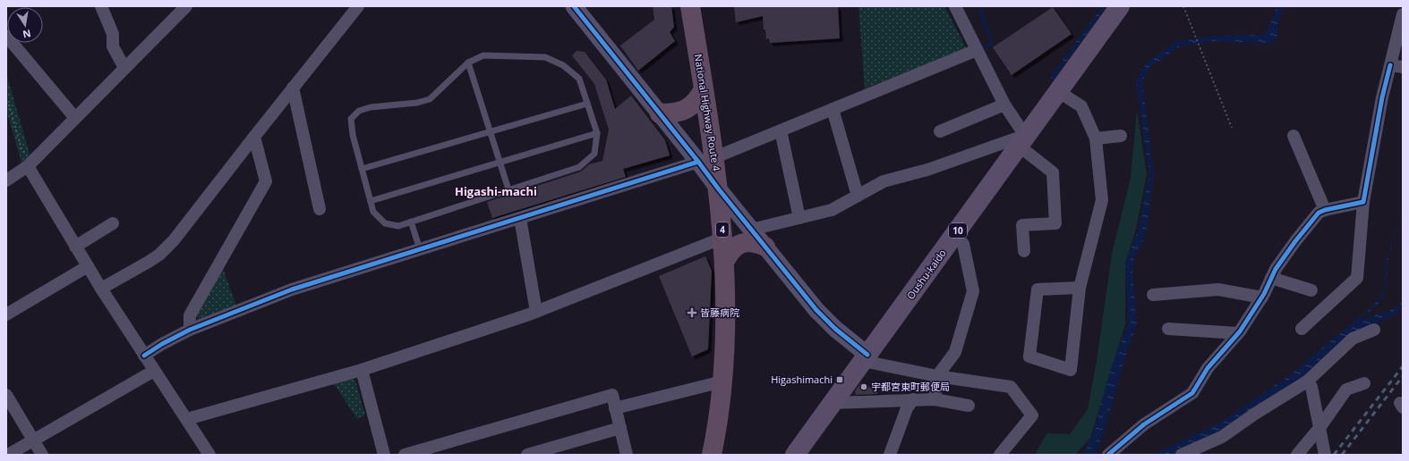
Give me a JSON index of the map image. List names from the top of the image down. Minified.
{"streets":{"highway":["National Highway Route 4","4"],"main road":["10","Oushu-kaido"]},"districts":["Higashi-machi"],"places":{"health":["皆藤病院"],"transit":["Higashimachi"],"other":["宇都宮東町郵便局"]},"north":"bottom"}
